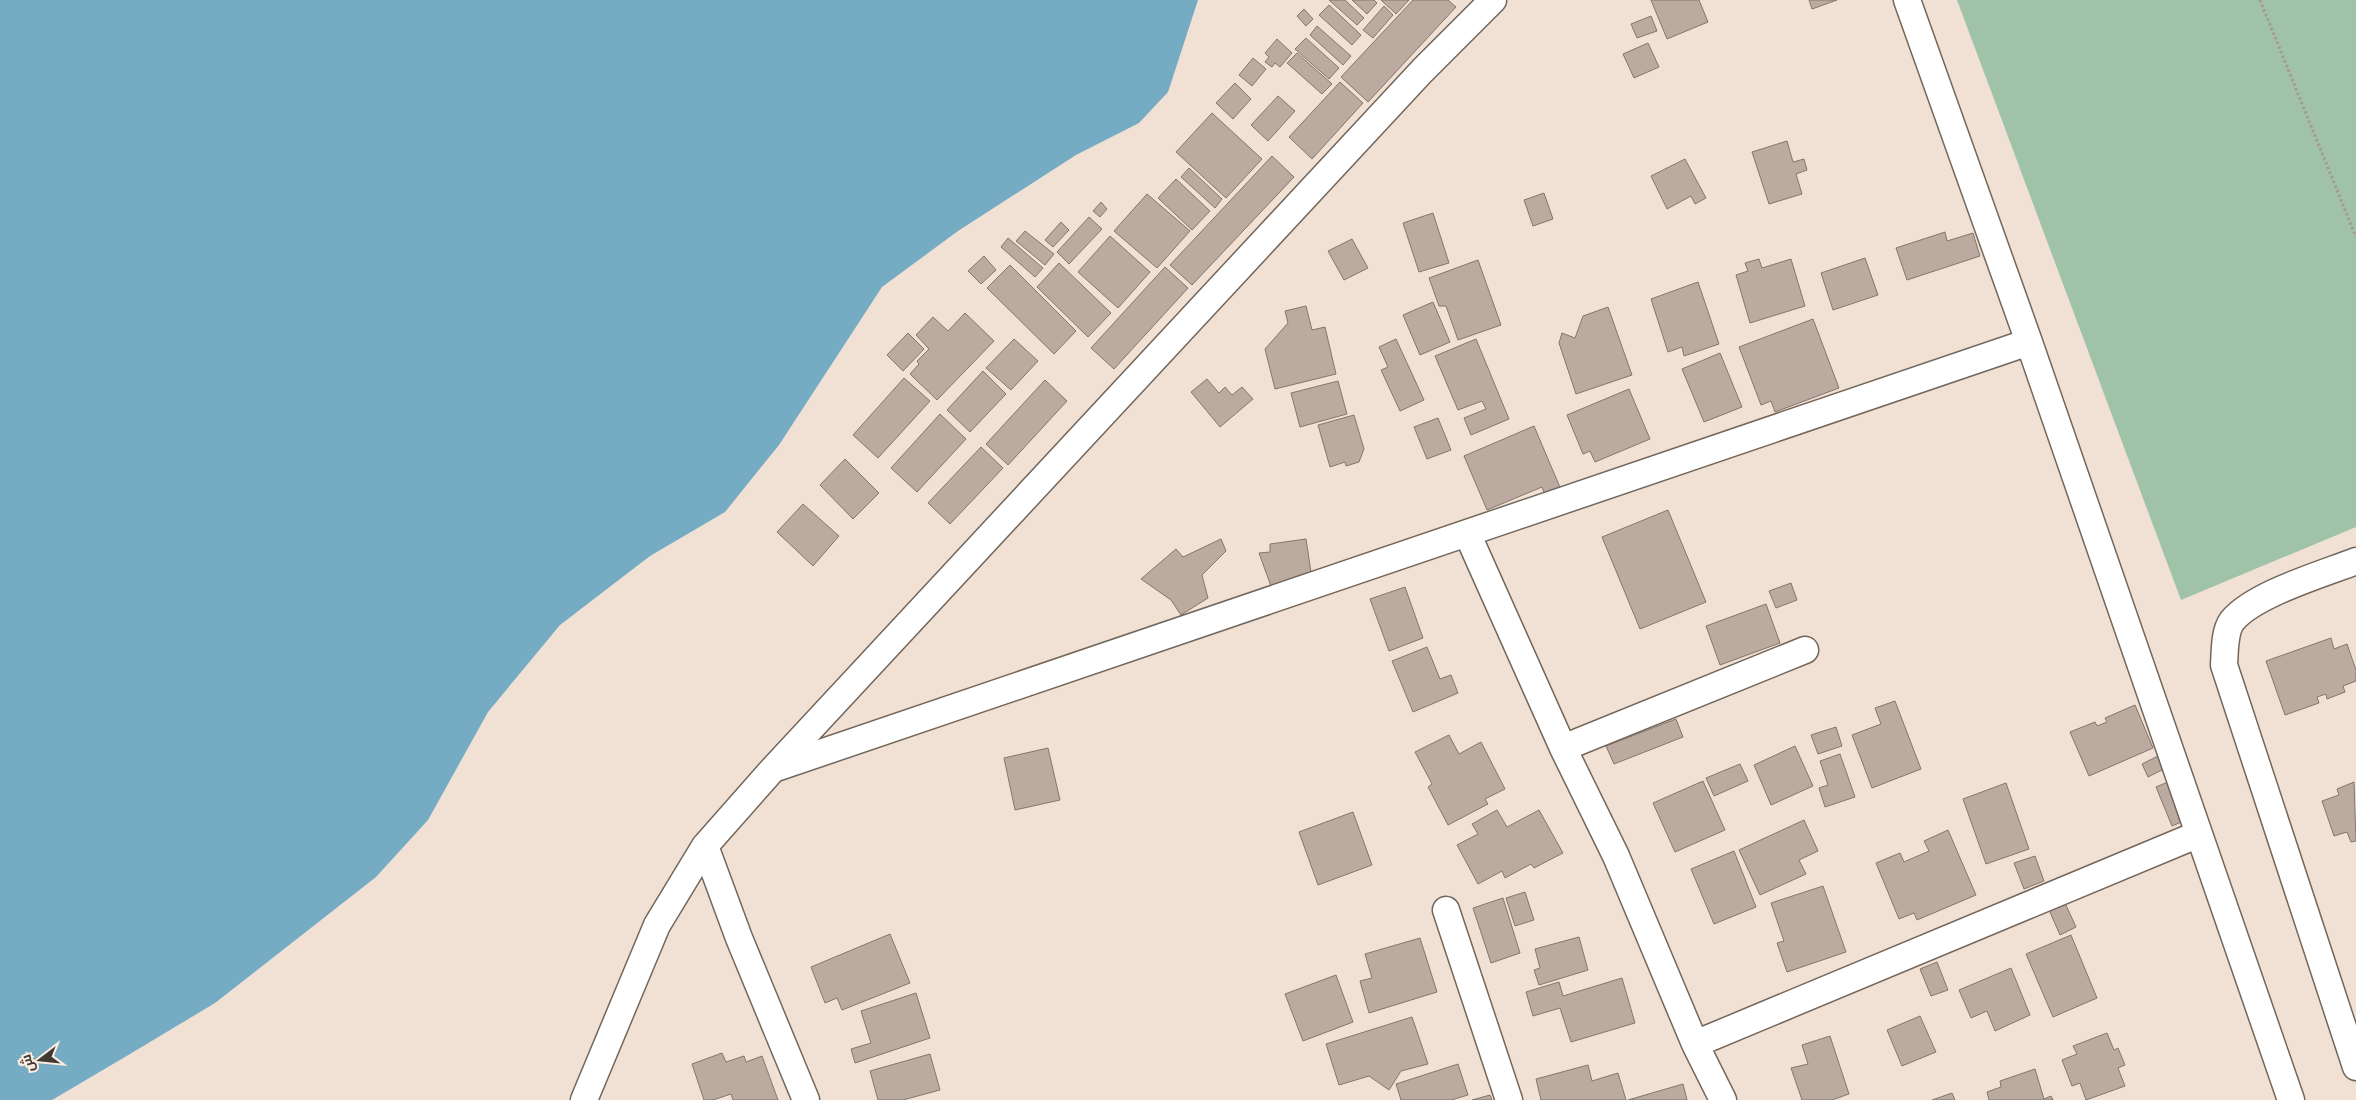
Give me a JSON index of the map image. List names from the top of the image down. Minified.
{"north":"left"}
